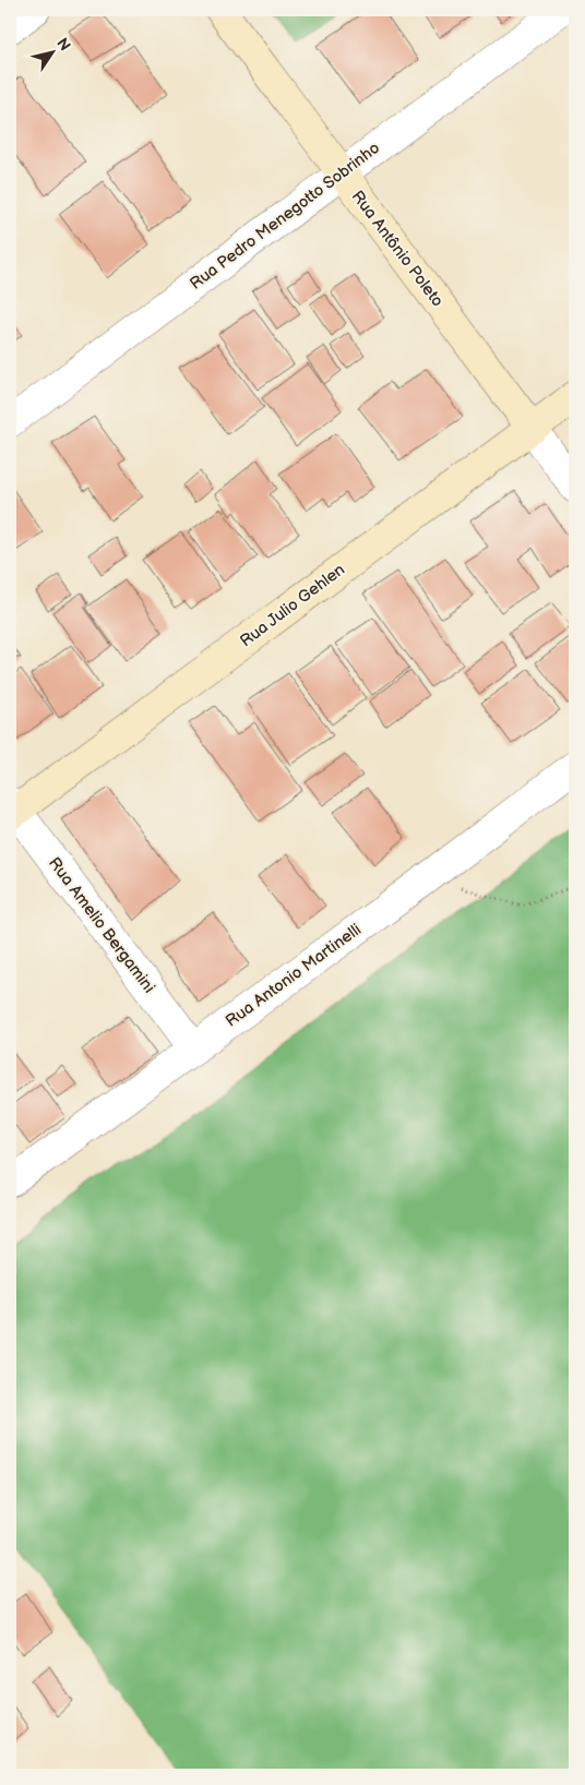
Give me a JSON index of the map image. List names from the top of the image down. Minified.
{"streets":{"street":["Rua Pedro Menegotto Sobrinho","Rua Antônio Poleto","Rua Julio Gehlen","Rua Amelio Bergamini","Rua Antonio Martinelli"]},"crossings":[["Rua Pedro Menegotto Sobrinho","Rua Antônio Poleto"],["Rua Antônio Poleto","Rua Julio Gehlen"],["Rua Julio Gehlen","Rua Amelio Bergamini"],["Rua Amelio Bergamini","Rua Antonio Martinelli"]],"north":"top right"}
